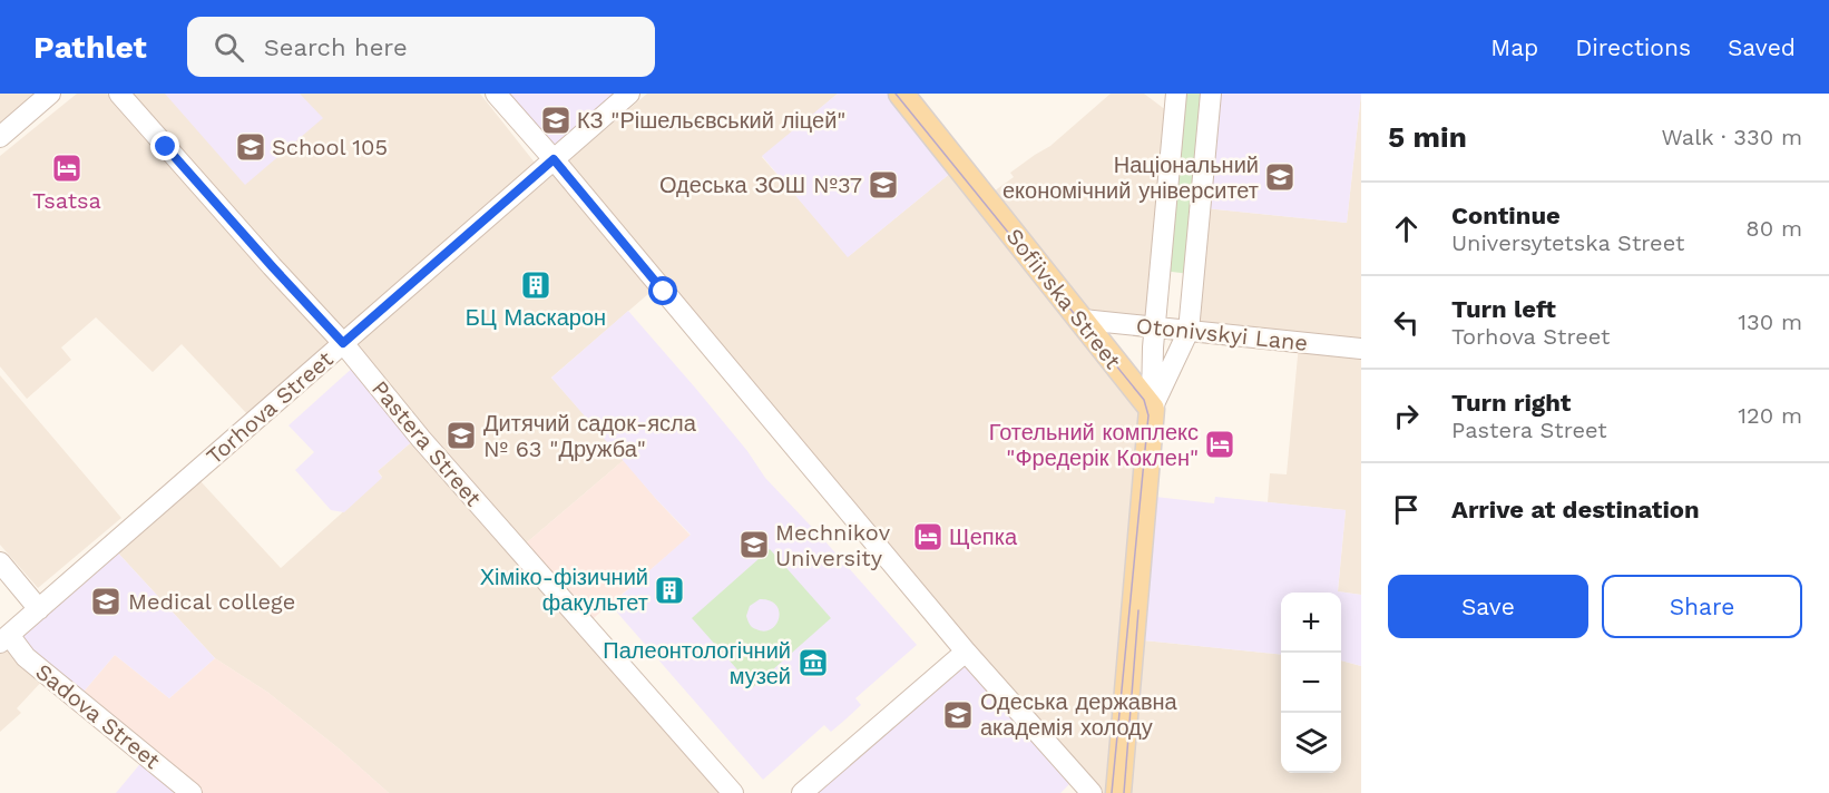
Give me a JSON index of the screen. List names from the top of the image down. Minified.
{"streets":{"main road":["Sofiivska Street"],"street":["Otonivskyi Lane","Torhova Street","Pastera Street","Sadova Street"]},"crossings":[["Sofiivska Street","Otonivskyi Lane"],["Torhova Street","Pastera Street"],["Torhova Street","Sadova Street"]],"places":{"school or university":["КЗ \"Рішельєвський ліцей\"","School 105","Національний економічний університет","Одеська ЗОШ №37","Дитячий садок-ясла № 63 \"Дружба\"","Mechnikov University","Medical college","Одеська державна академія холоду"],"hotel":["Tsatsa","Готельний комплекс \"Фредерік Коклен\"","Щепка"],"building":["БЦ Маскарон","Хіміко-фізичний факультет"],"museum":["Палеонтологічний музей"]},"page":{"header":"Pathlet","search":"Search here","nav":["Map","Directions","Saved"],"heading":["5 min","Walk · 330 m"],"list":[["Continue","Universytetska Street","80 m"],["Turn left","Torhova Street","130 m"],["Turn right","Pastera Street","120 m"],"Arrive at destination"],"buttons":["Save","Share"],"map_buttons":["+","−"]}}
